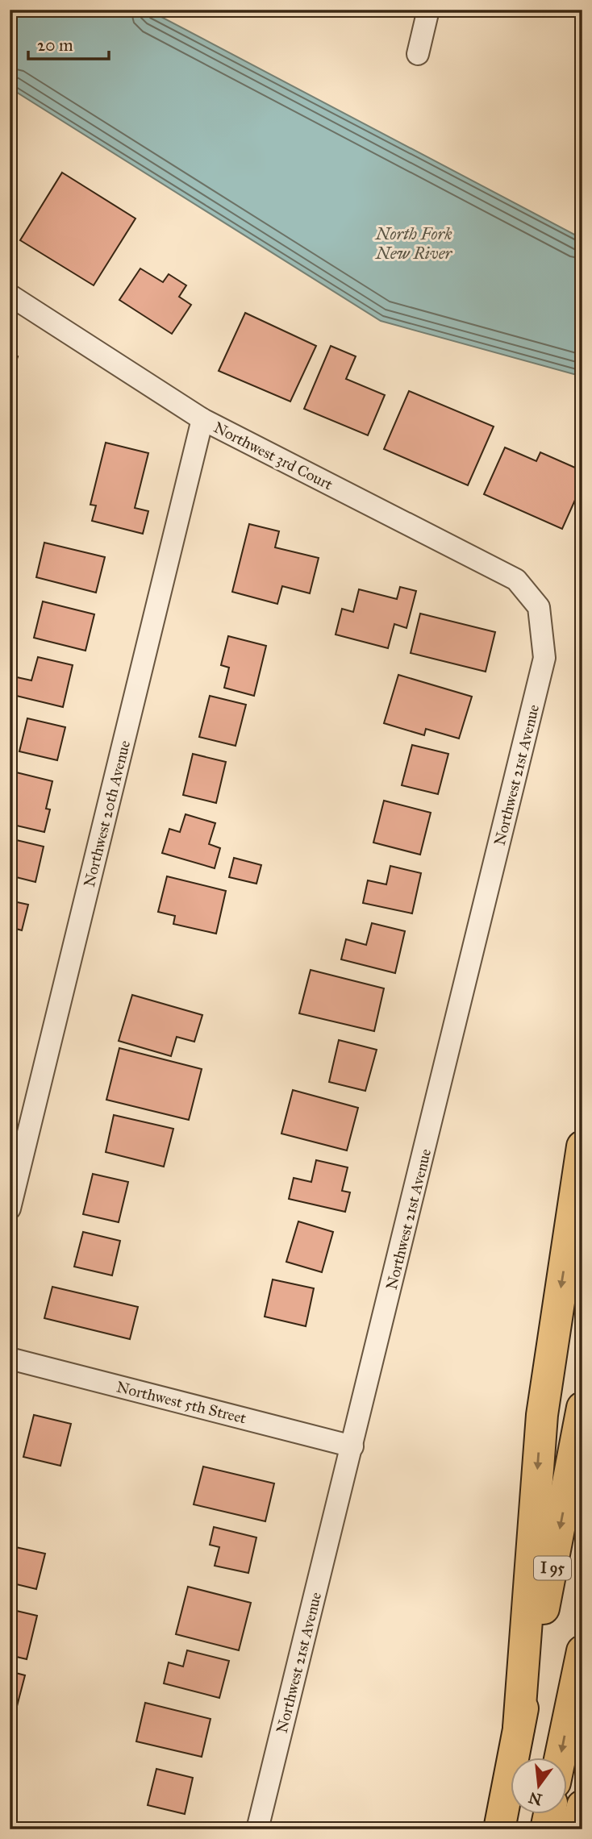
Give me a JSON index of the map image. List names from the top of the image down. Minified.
{"streets":{"highway":["I 95"],"street":["Northwest 3rd Court","Northwest 21st Avenue","Northwest 20th Avenue","Northwest 5th Street"]},"crossings":[["Northwest 3rd Court","Northwest 21st Avenue"],["Northwest 3rd Court","Northwest 20th Avenue"],["Northwest 21st Avenue","Northwest 5th Street"]],"water":["North Fork New River"],"scale_bar":"20 m","north":"bottom"}
